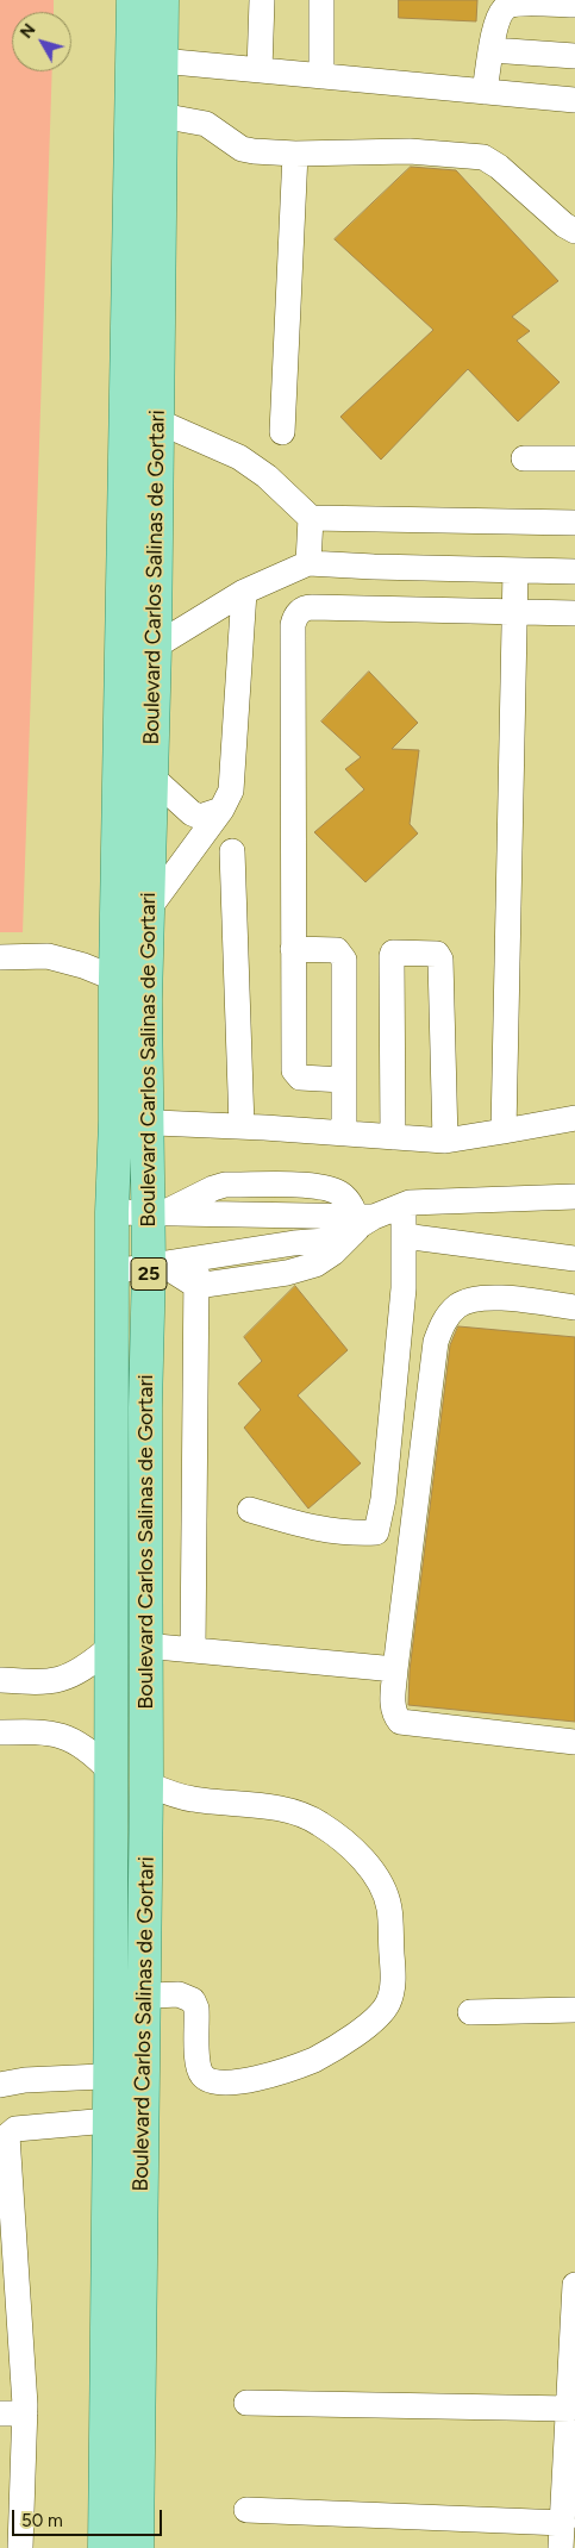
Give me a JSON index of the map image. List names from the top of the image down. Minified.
{"streets":{"main road":["Boulevard Carlos Salinas de Gortari","25"]},"scale_bar":"50 m","north":"top left"}
